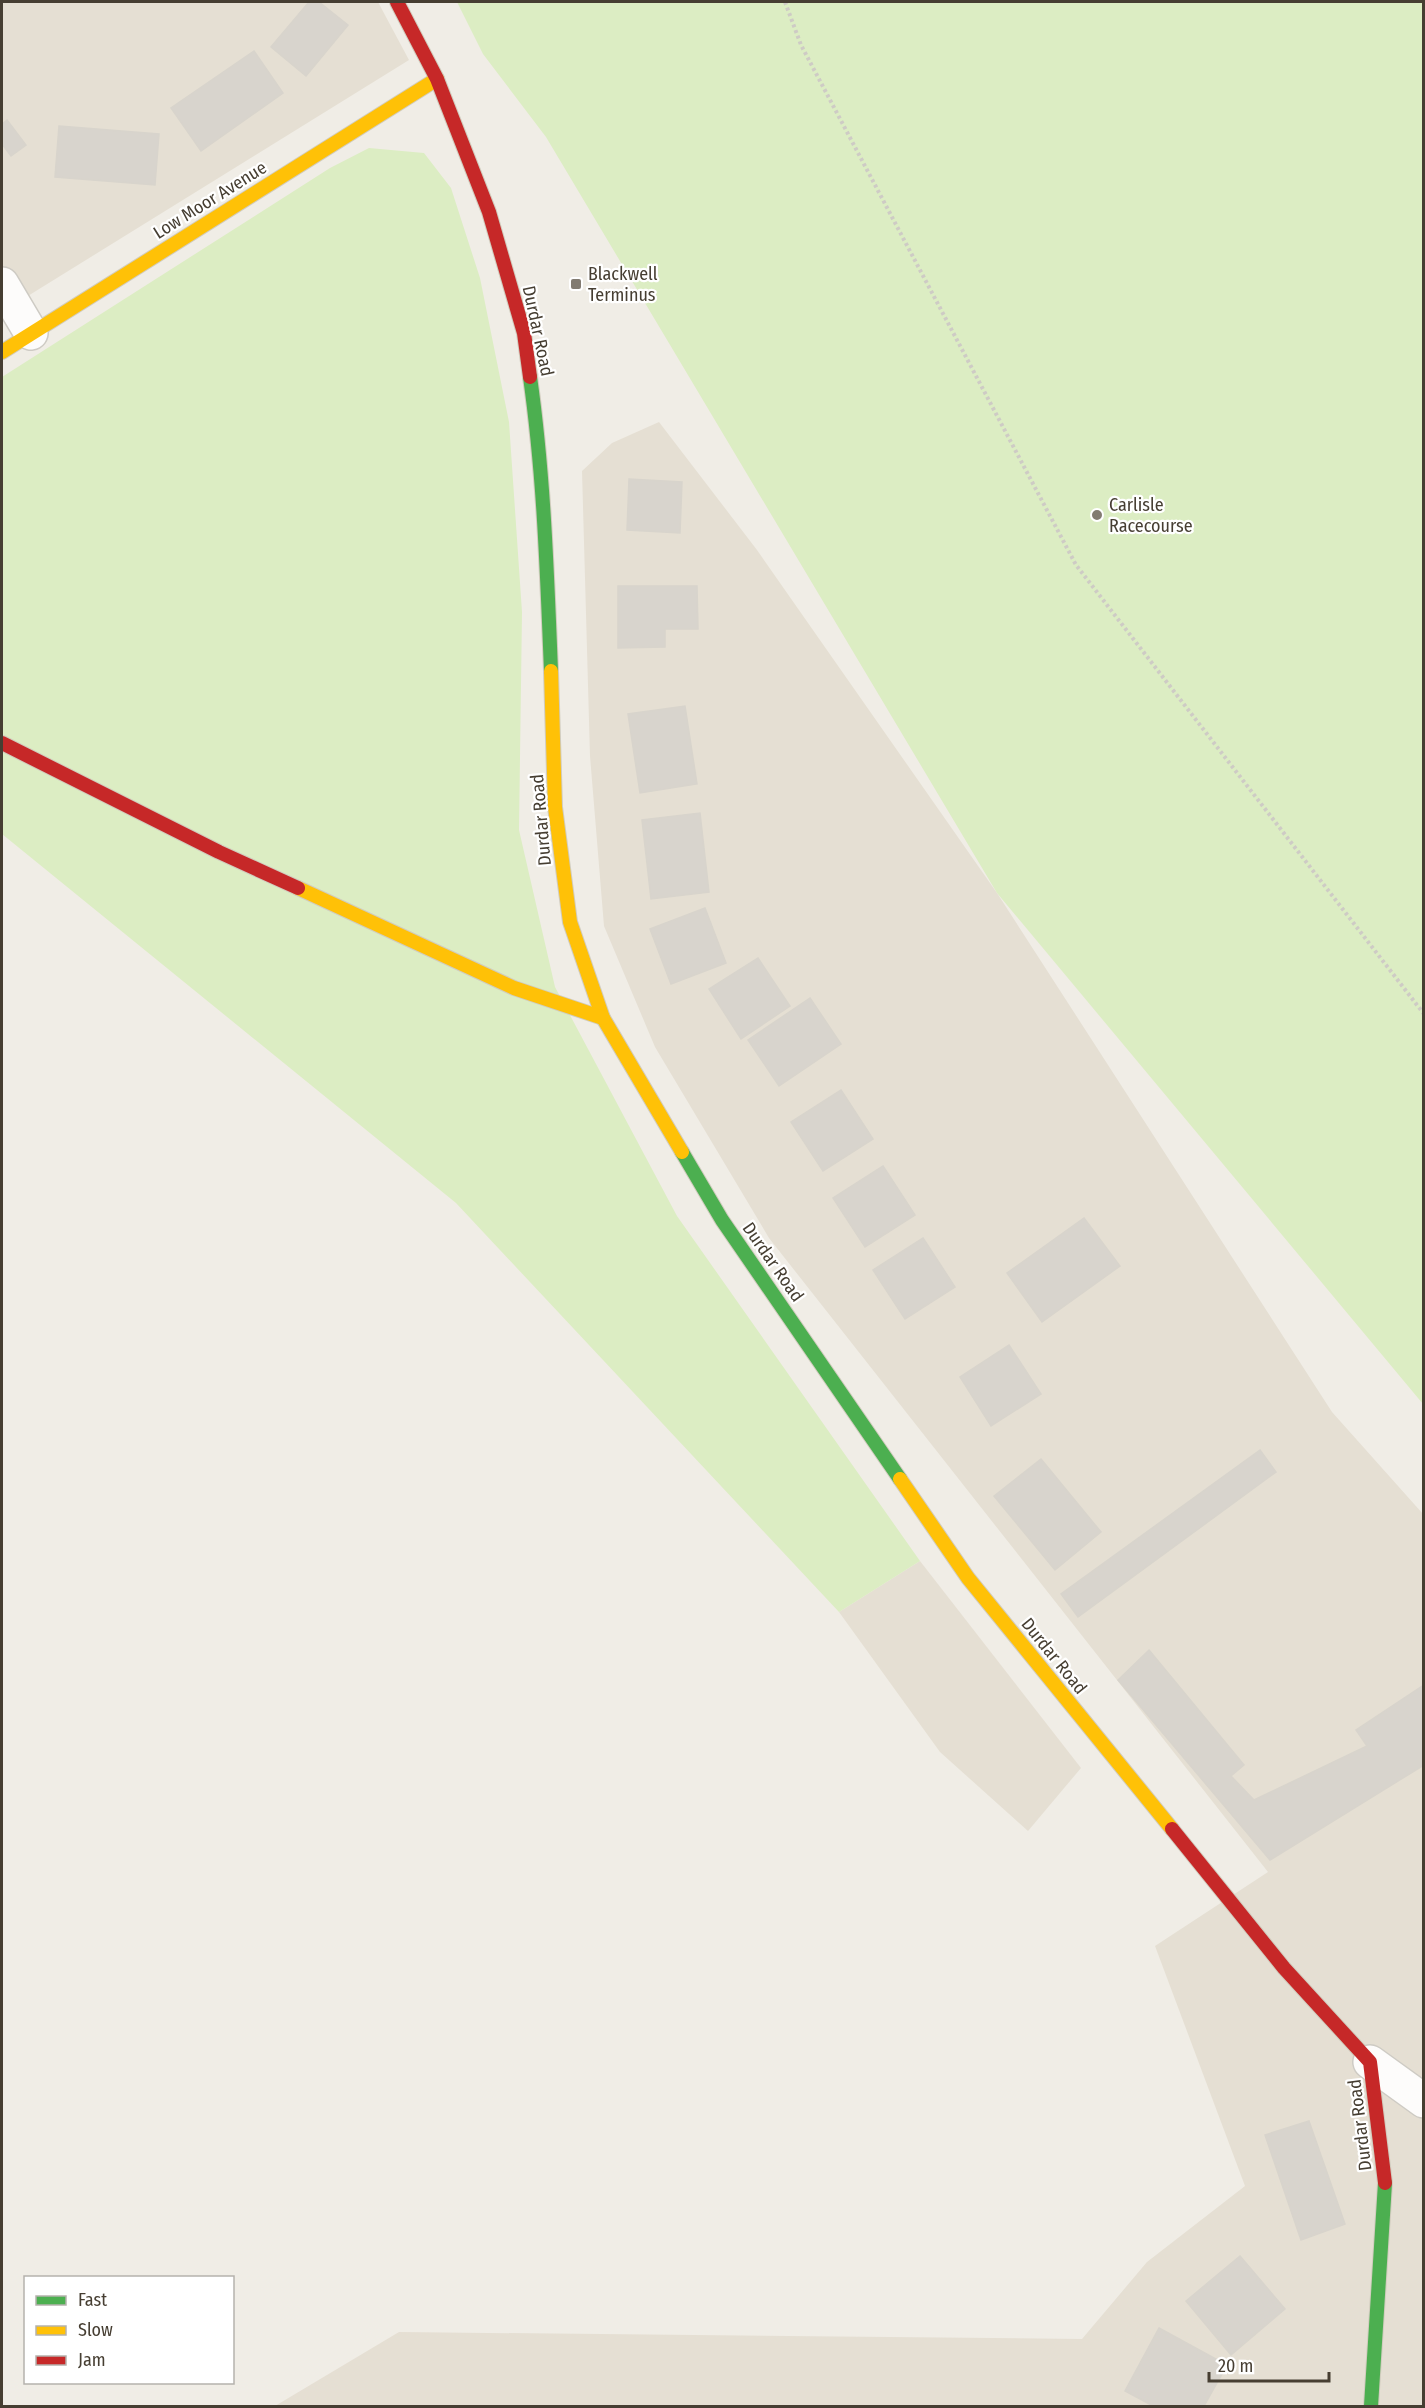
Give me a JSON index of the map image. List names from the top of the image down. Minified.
{"streets":{"street":["Low Moor Avenue","Durdar Road"]},"crossings":[["Low Moor Avenue","Durdar Road"]],"places":{"transit":["Blackwell Terminus"],"other":["Carlisle Racecourse"]},"legend":["Fast","Slow","Jam"],"scale_bar":"20 m"}
